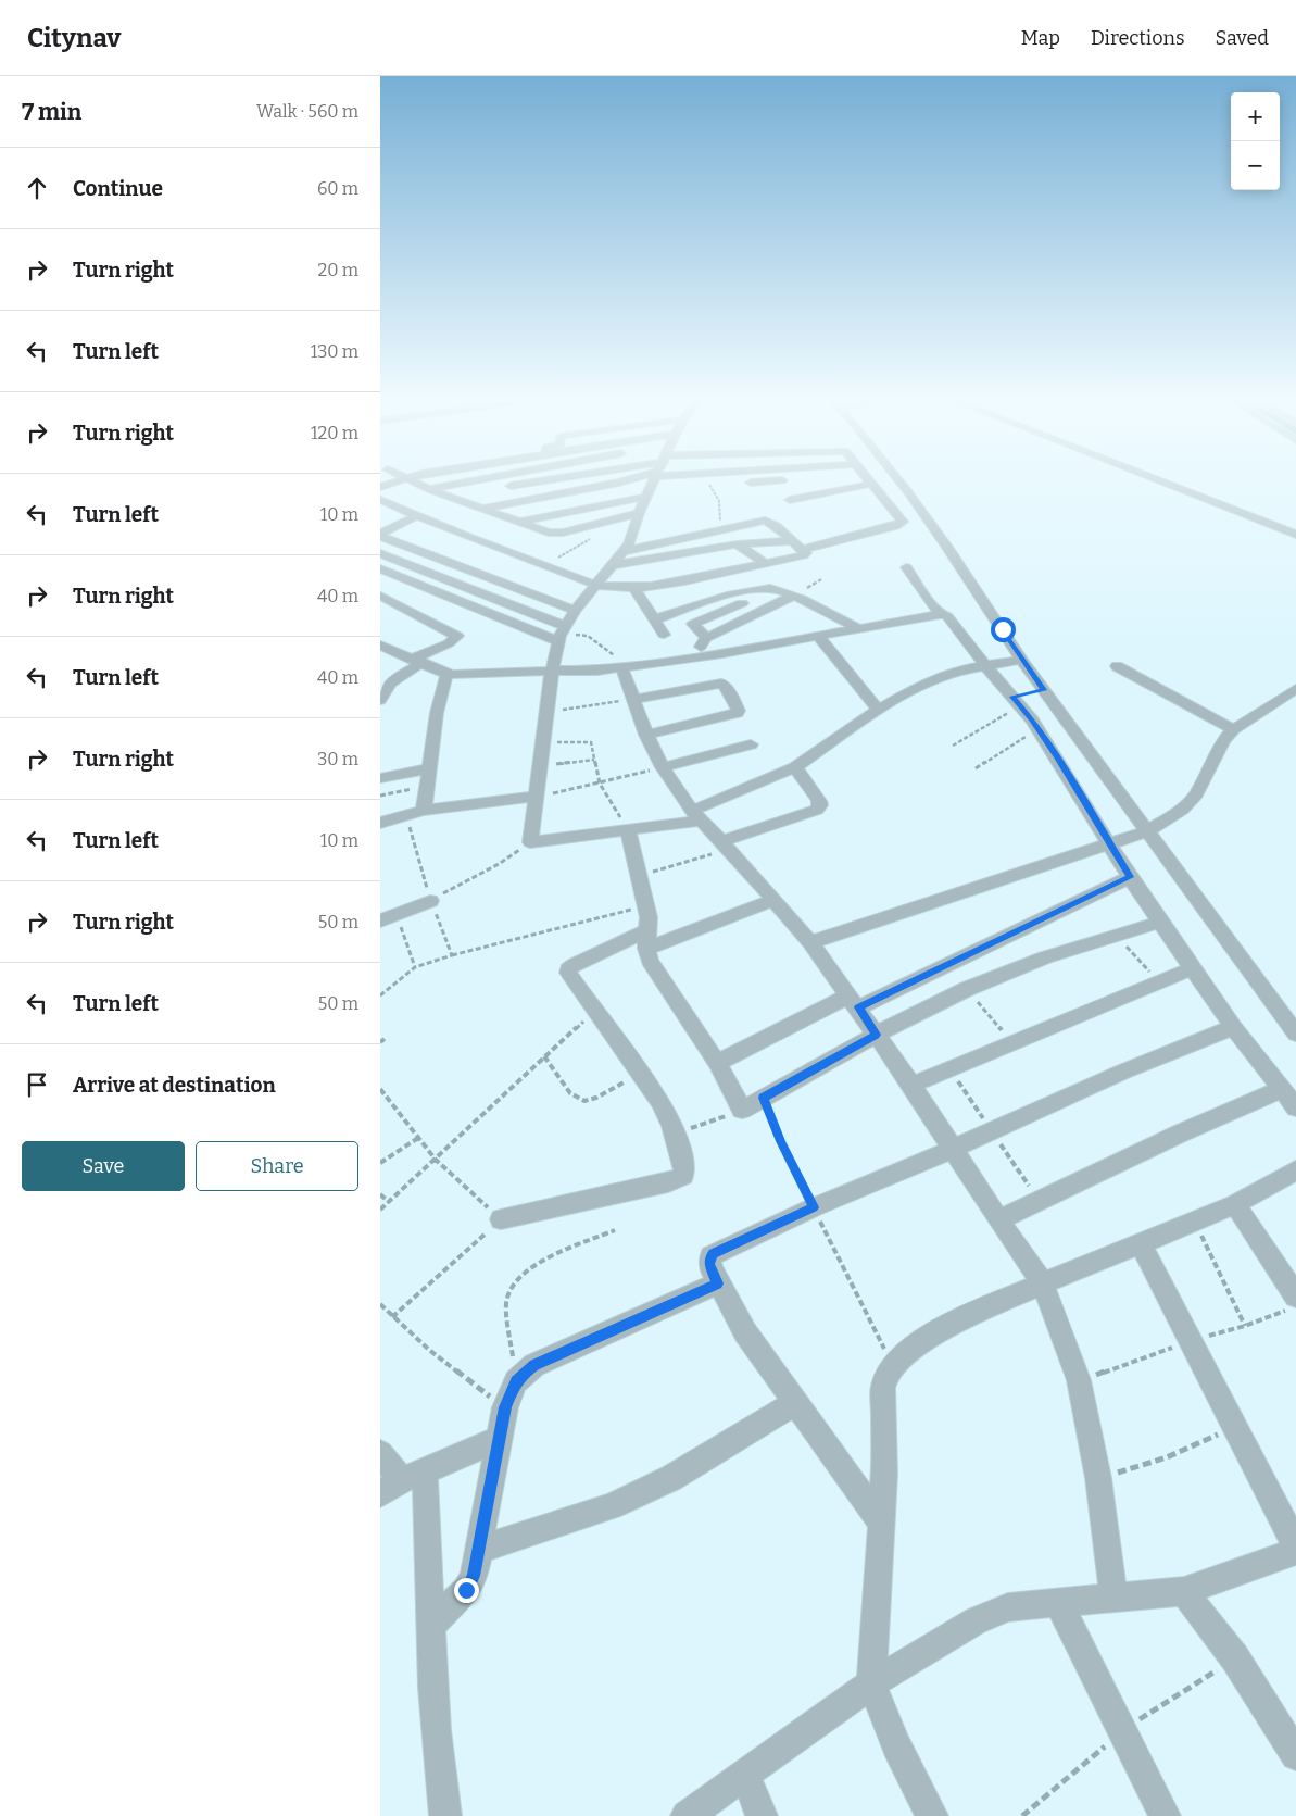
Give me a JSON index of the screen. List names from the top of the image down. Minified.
{"page":{"header":"Citynav","nav":["Map","Directions","Saved"],"heading":["7 min","Walk · 560 m"],"map_buttons":["+","−"],"list":[["Continue","60 m"],["Turn right","20 m"],["Turn left","130 m"],["Turn right","120 m"],["Turn left","10 m"],["Turn right","40 m"],["Turn left","40 m"],["Turn right","30 m"],["Turn left","10 m"],["Turn right","50 m"],["Turn left","50 m"],"Arrive at destination"],"buttons":["Save","Share"]}}
